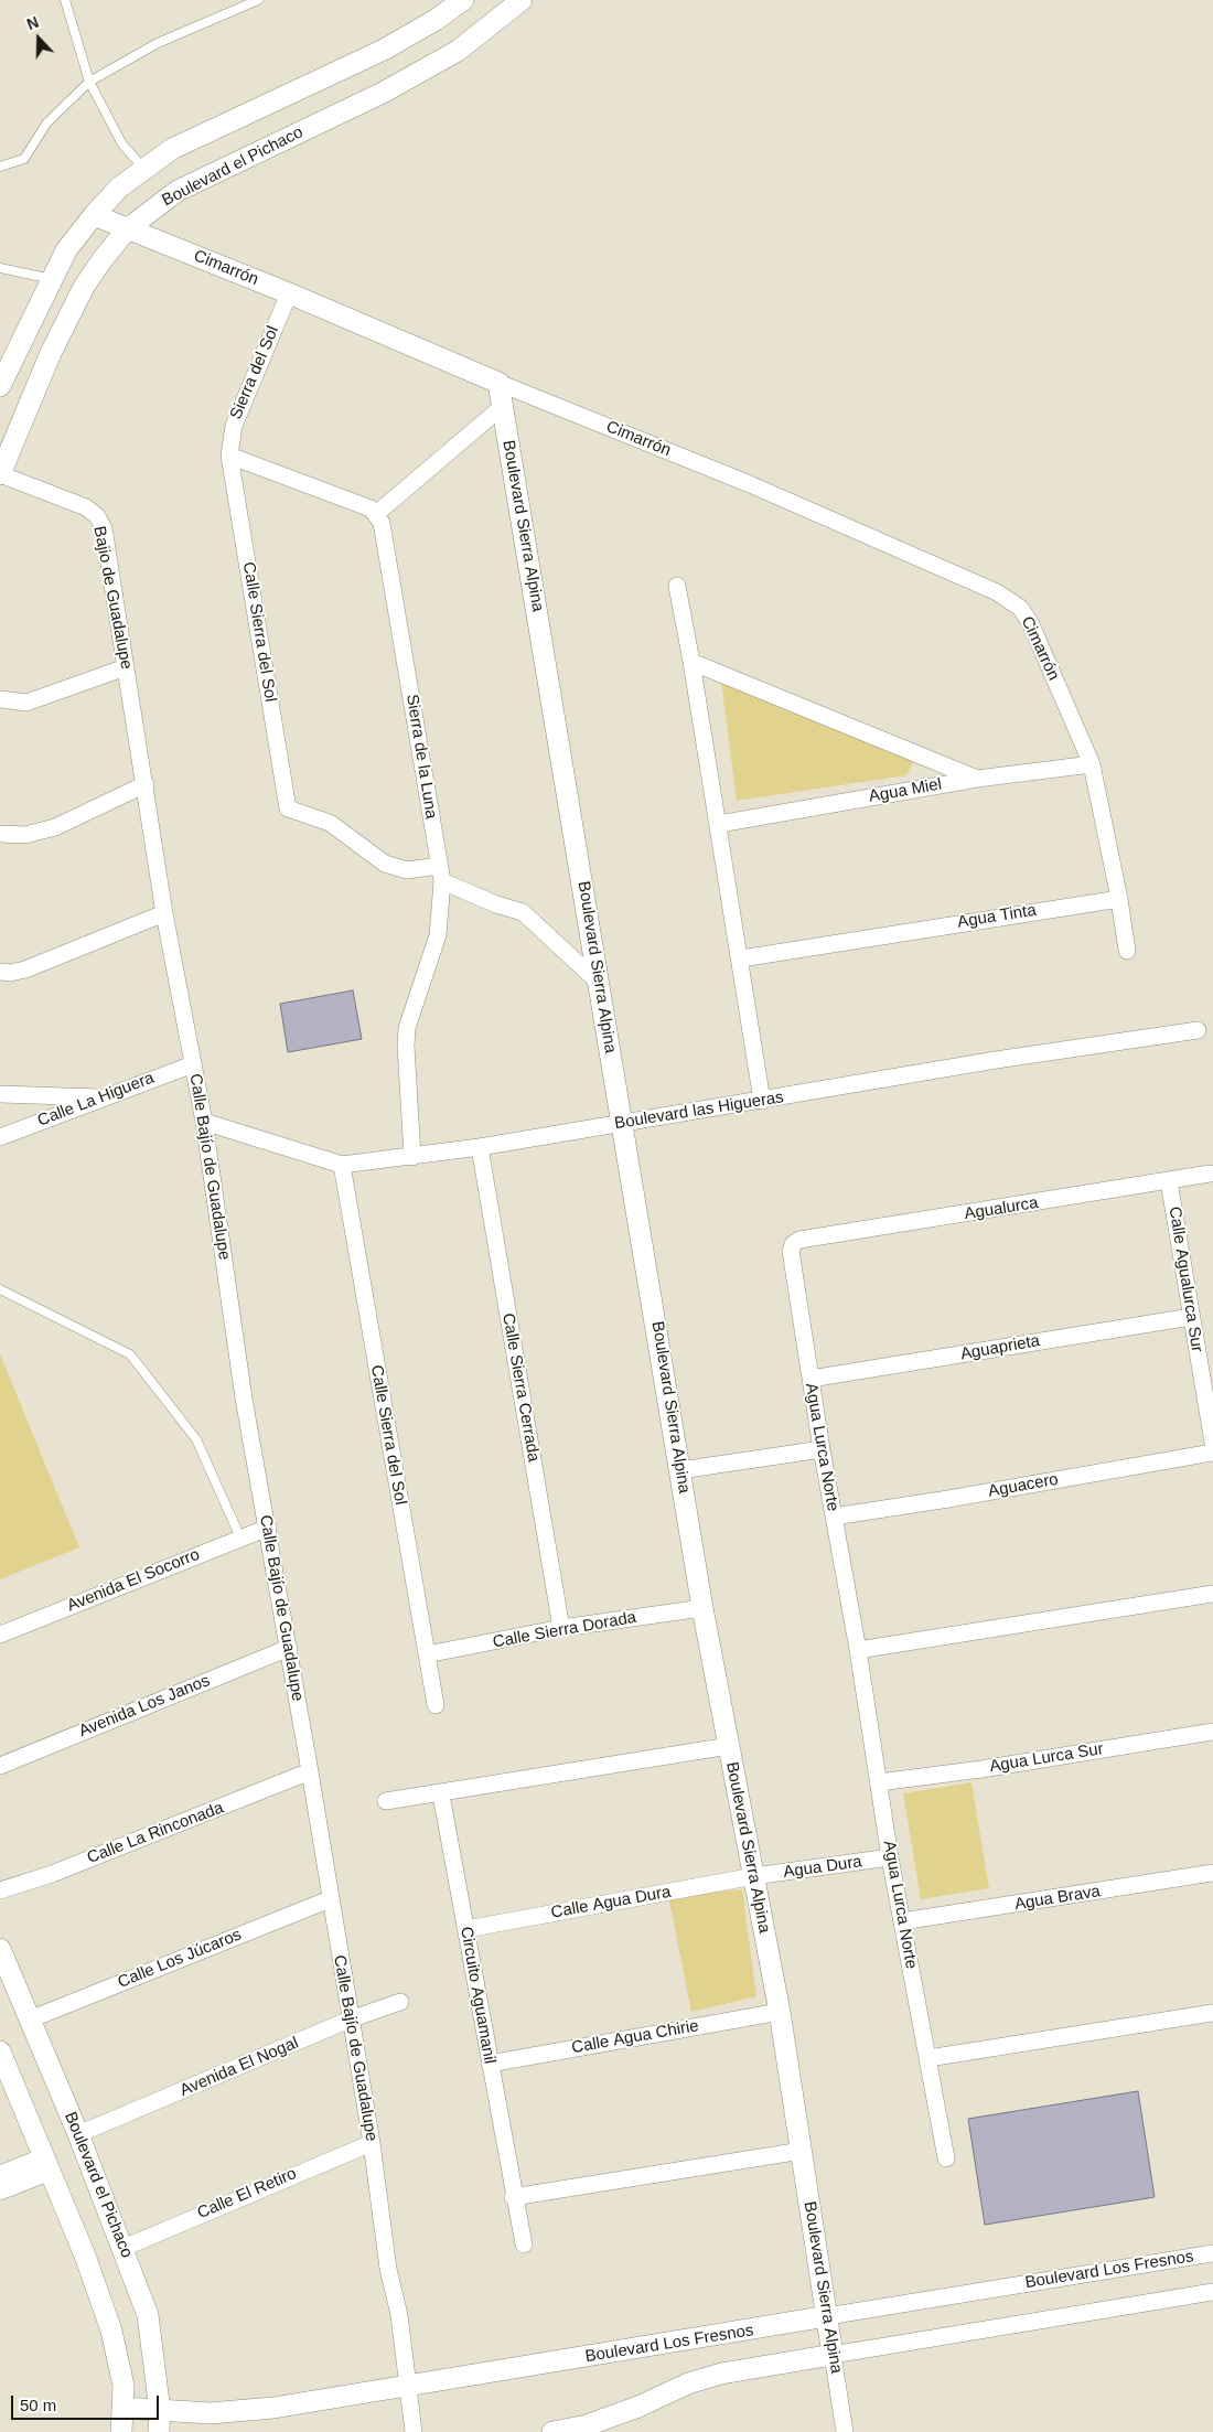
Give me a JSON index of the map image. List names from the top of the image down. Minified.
{"streets":{"street":["Boulevard el Pichaco","Cimarrón","Sierra del Sol","Boulevard Sierra Alpina","Bajio de Guadalupe","Calle Sierra del Sol","Sierra de la Luna","Agua Miel","Agua Tinta","Calle La Higuera","Boulevard las Higueras","Calle Bajío de Guadalupe","Agualurca","Calle Agualurca Sur","Aguaprieta","Calle Sierra Cerrada","Agua Lurca Norte","Aguacero","Avenida El Socorro","Calle Sierra Dorada","Avenida Los Janos","Agua Lurca Sur","Calle La Rinconada","Agua Dura","Agua Brava","Calle Agua Dura","Calle Los Júcaros","Circuito Aguamanil","Calle Agua Chirie","Avenida El Nogal","Calle El Retiro","Boulevard Los Fresnos"]},"crossings":[["Boulevard el Pichaco","Cimarrón"],["Boulevard el Pichaco","Bajio de Guadalupe"],["Boulevard el Pichaco","Calle Los Júcaros"],["Boulevard el Pichaco","Avenida El Nogal"],["Boulevard el Pichaco","Calle El Retiro"],["Boulevard el Pichaco","Boulevard Los Fresnos"],["Cimarrón","Sierra del Sol"],["Cimarrón","Boulevard Sierra Alpina"],["Cimarrón","Agua Miel"],["Sierra del Sol","Calle Sierra del Sol"],["Boulevard Sierra Alpina","Boulevard las Higueras"],["Boulevard Sierra Alpina","Calle Sierra Dorada"],["Boulevard Sierra Alpina","Agua Dura"],["Boulevard Sierra Alpina","Calle Agua Dura"],["Boulevard Sierra Alpina","Calle Agua Chirie"],["Boulevard Sierra Alpina","Boulevard Los Fresnos"],["Bajio de Guadalupe","Calle Bajío de Guadalupe"],["Calle Sierra del Sol","Sierra de la Luna"],["Calle Sierra del Sol","Boulevard las Higueras"],["Calle Sierra del Sol","Calle Sierra Dorada"],["Sierra de la Luna","Boulevard las Higueras"],["Calle La Higuera","Calle Bajío de Guadalupe"],["Boulevard las Higueras","Calle Bajío de Guadalupe"],["Boulevard las Higueras","Calle Sierra Cerrada"],["Calle Bajío de Guadalupe","Avenida El Socorro"],["Calle Bajío de Guadalupe","Avenida Los Janos"],["Calle Bajío de Guadalupe","Calle La Rinconada"],["Calle Bajío de Guadalupe","Calle Los Júcaros"],["Calle Bajío de Guadalupe","Avenida El Nogal"],["Calle Bajío de Guadalupe","Calle El Retiro"],["Calle Bajío de Guadalupe","Boulevard Los Fresnos"],["Agualurca","Calle Agualurca Sur"],["Agualurca","Agua Lurca Norte"],["Calle Agualurca Sur","Aguaprieta"],["Aguaprieta","Agua Lurca Norte"],["Calle Sierra Cerrada","Calle Sierra Dorada"],["Agua Lurca Norte","Aguacero"],["Agua Lurca Norte","Agua Lurca Sur"],["Agua Lurca Norte","Agua Dura"],["Agua Lurca Norte","Agua Brava"],["Agua Dura","Calle Agua Dura"],["Calle Agua Dura","Circuito Aguamanil"],["Circuito Aguamanil","Calle Agua Chirie"]],"scale_bar":"50 m","north":"top"}
